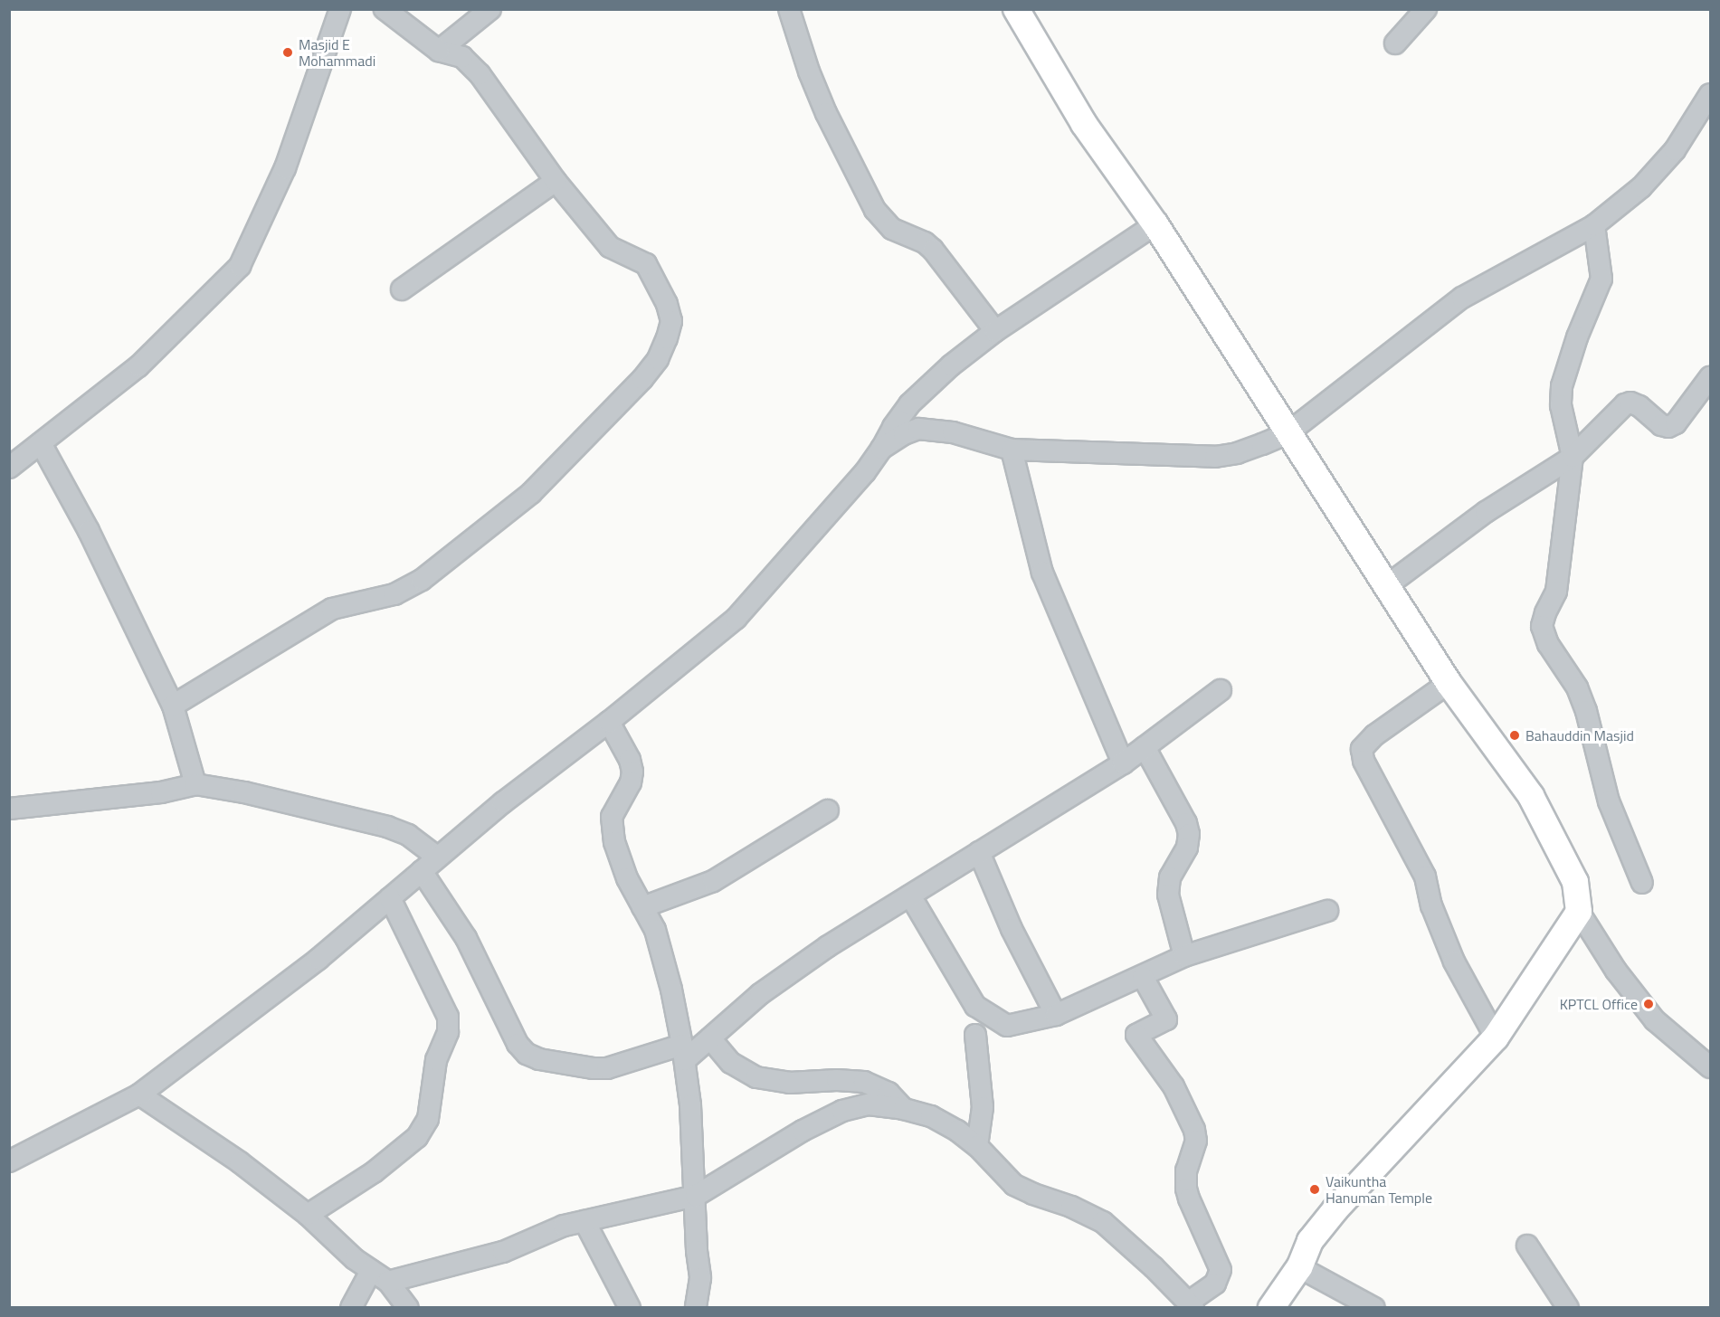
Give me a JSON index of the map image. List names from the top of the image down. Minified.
{"places":["Masjid E Mohammadi","Bahauddin Masjid","KPTCL Office","Vaikuntha Hanuman Temple"]}
